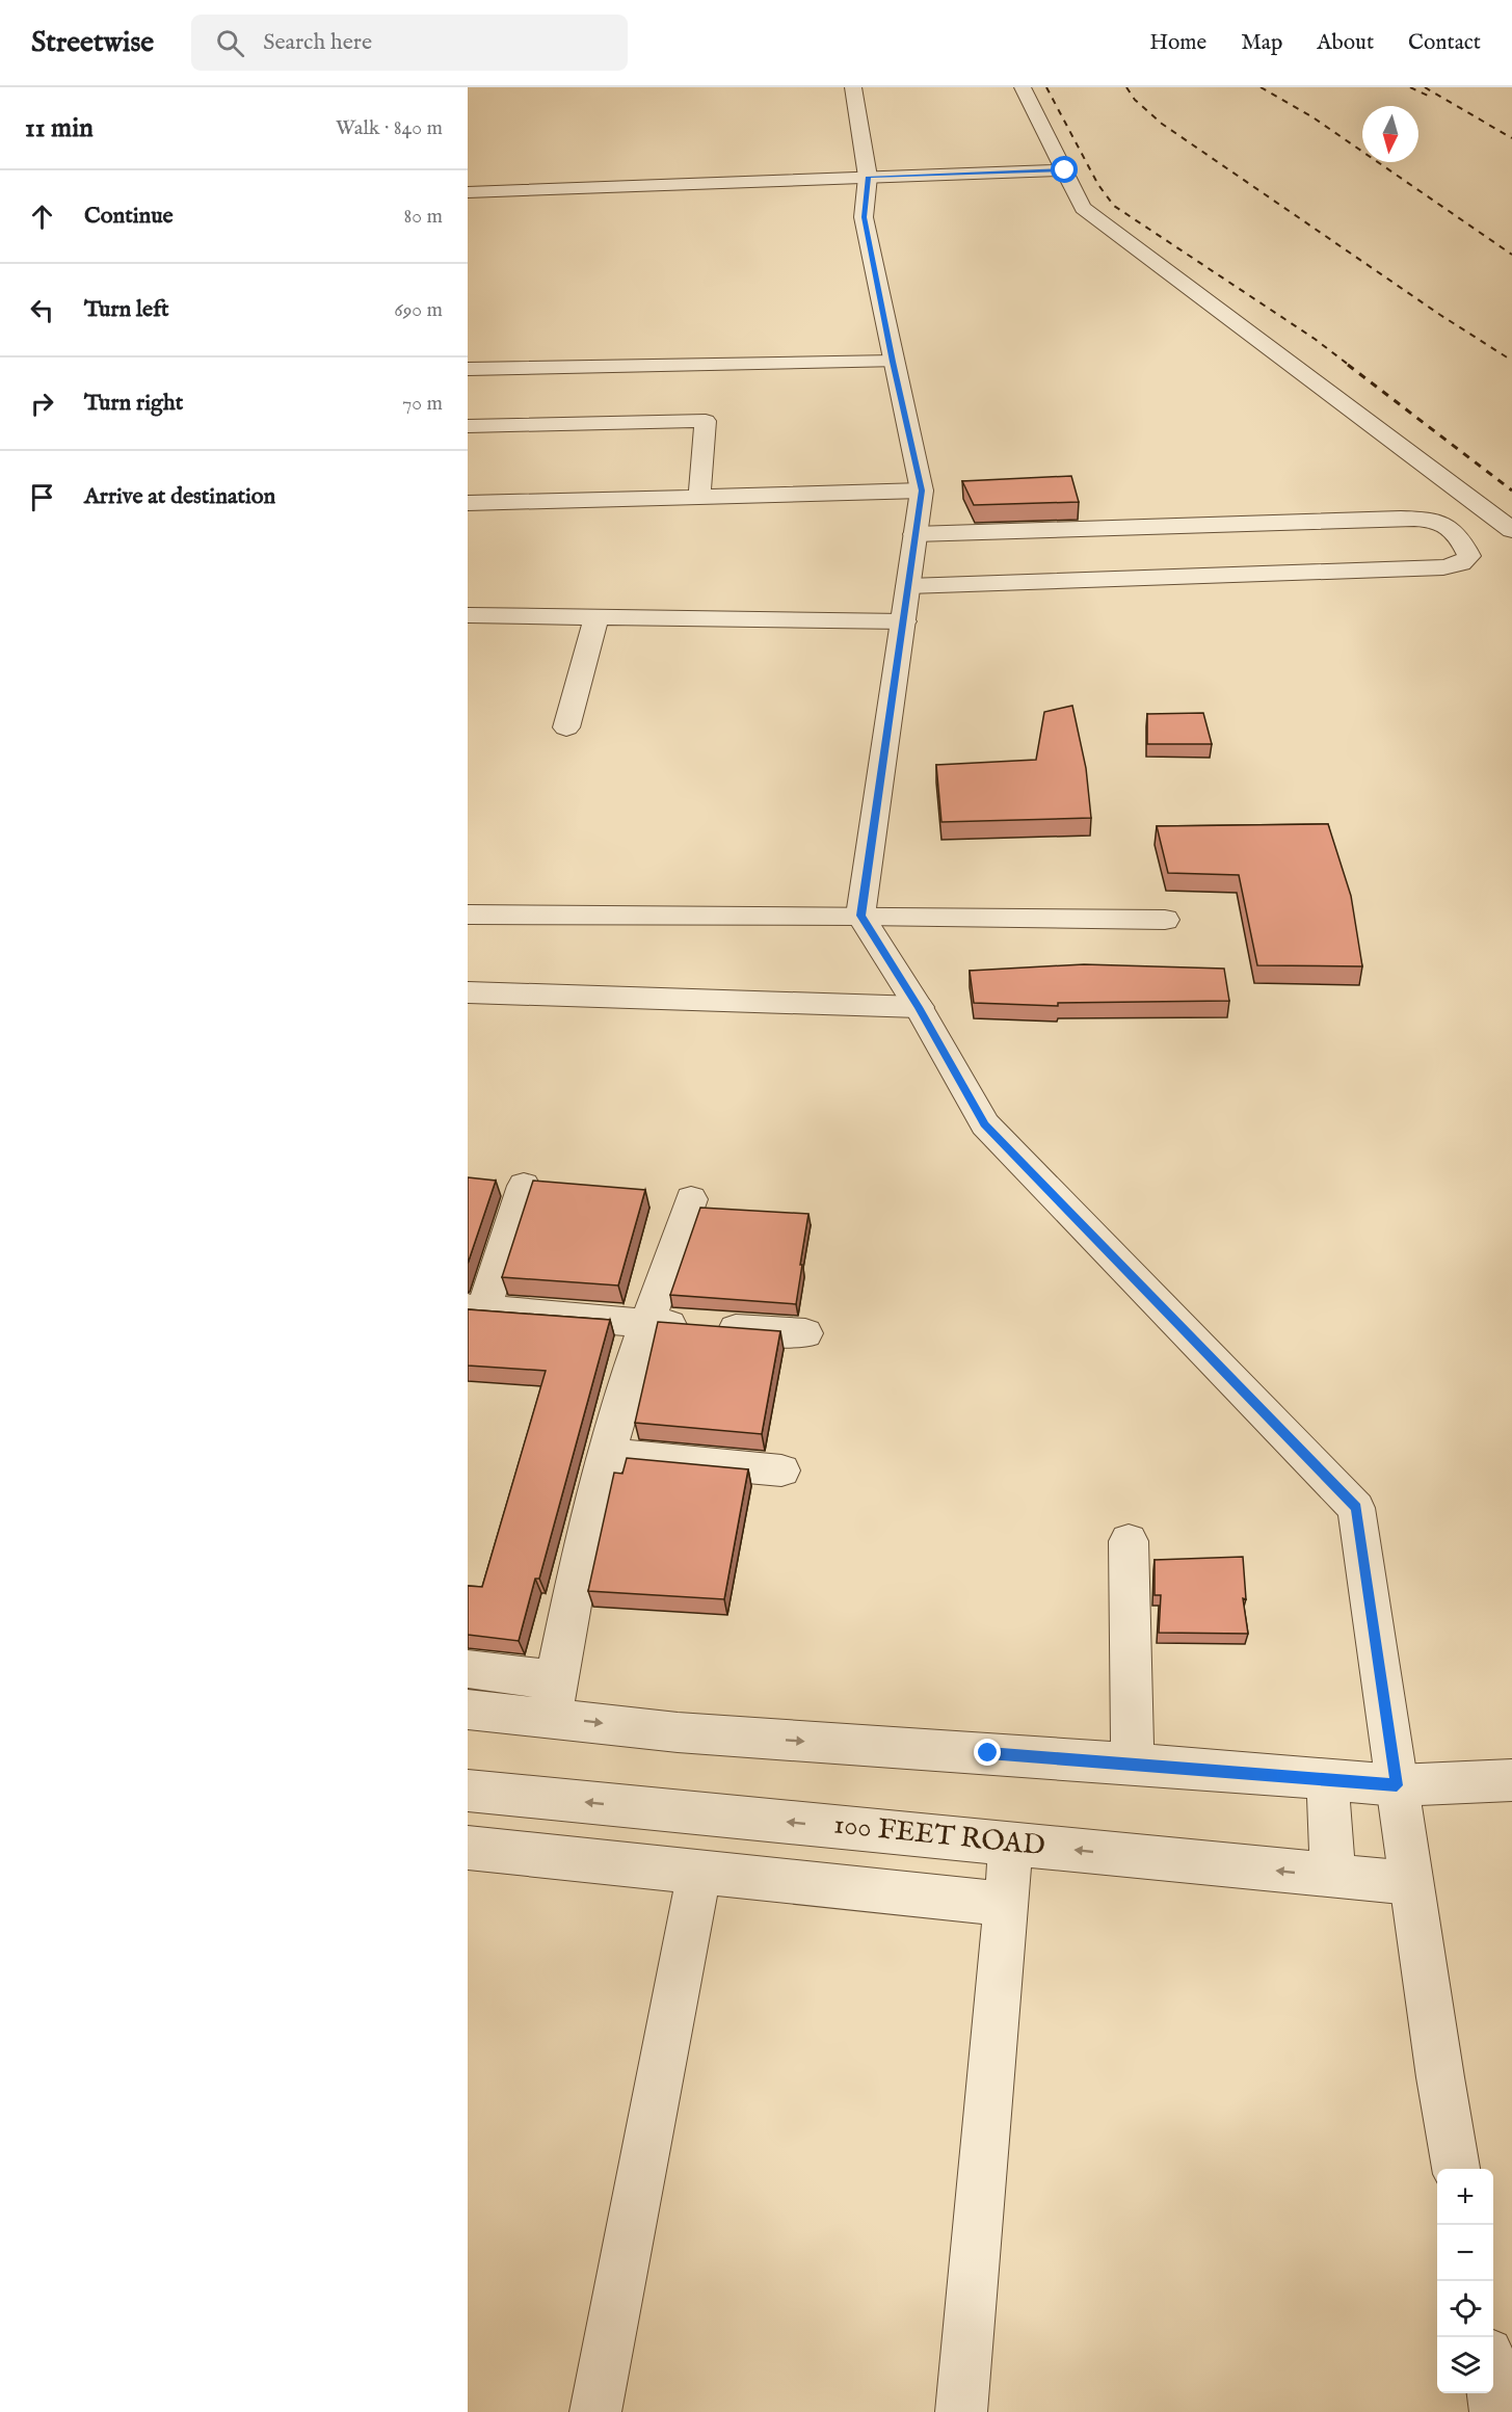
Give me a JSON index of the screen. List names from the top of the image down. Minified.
{"streets":{"street":["100 FEET ROAD"]},"north":"bottom","page":{"header":"Streetwise","search":"Search here","nav":["Home","Map","About","Contact"],"heading":["11 min","Walk · 840 m"],"list":[["Continue","80 m"],["Turn left","690 m"],["Turn right","70 m"],"Arrive at destination"],"map_buttons":["+","−"]}}
